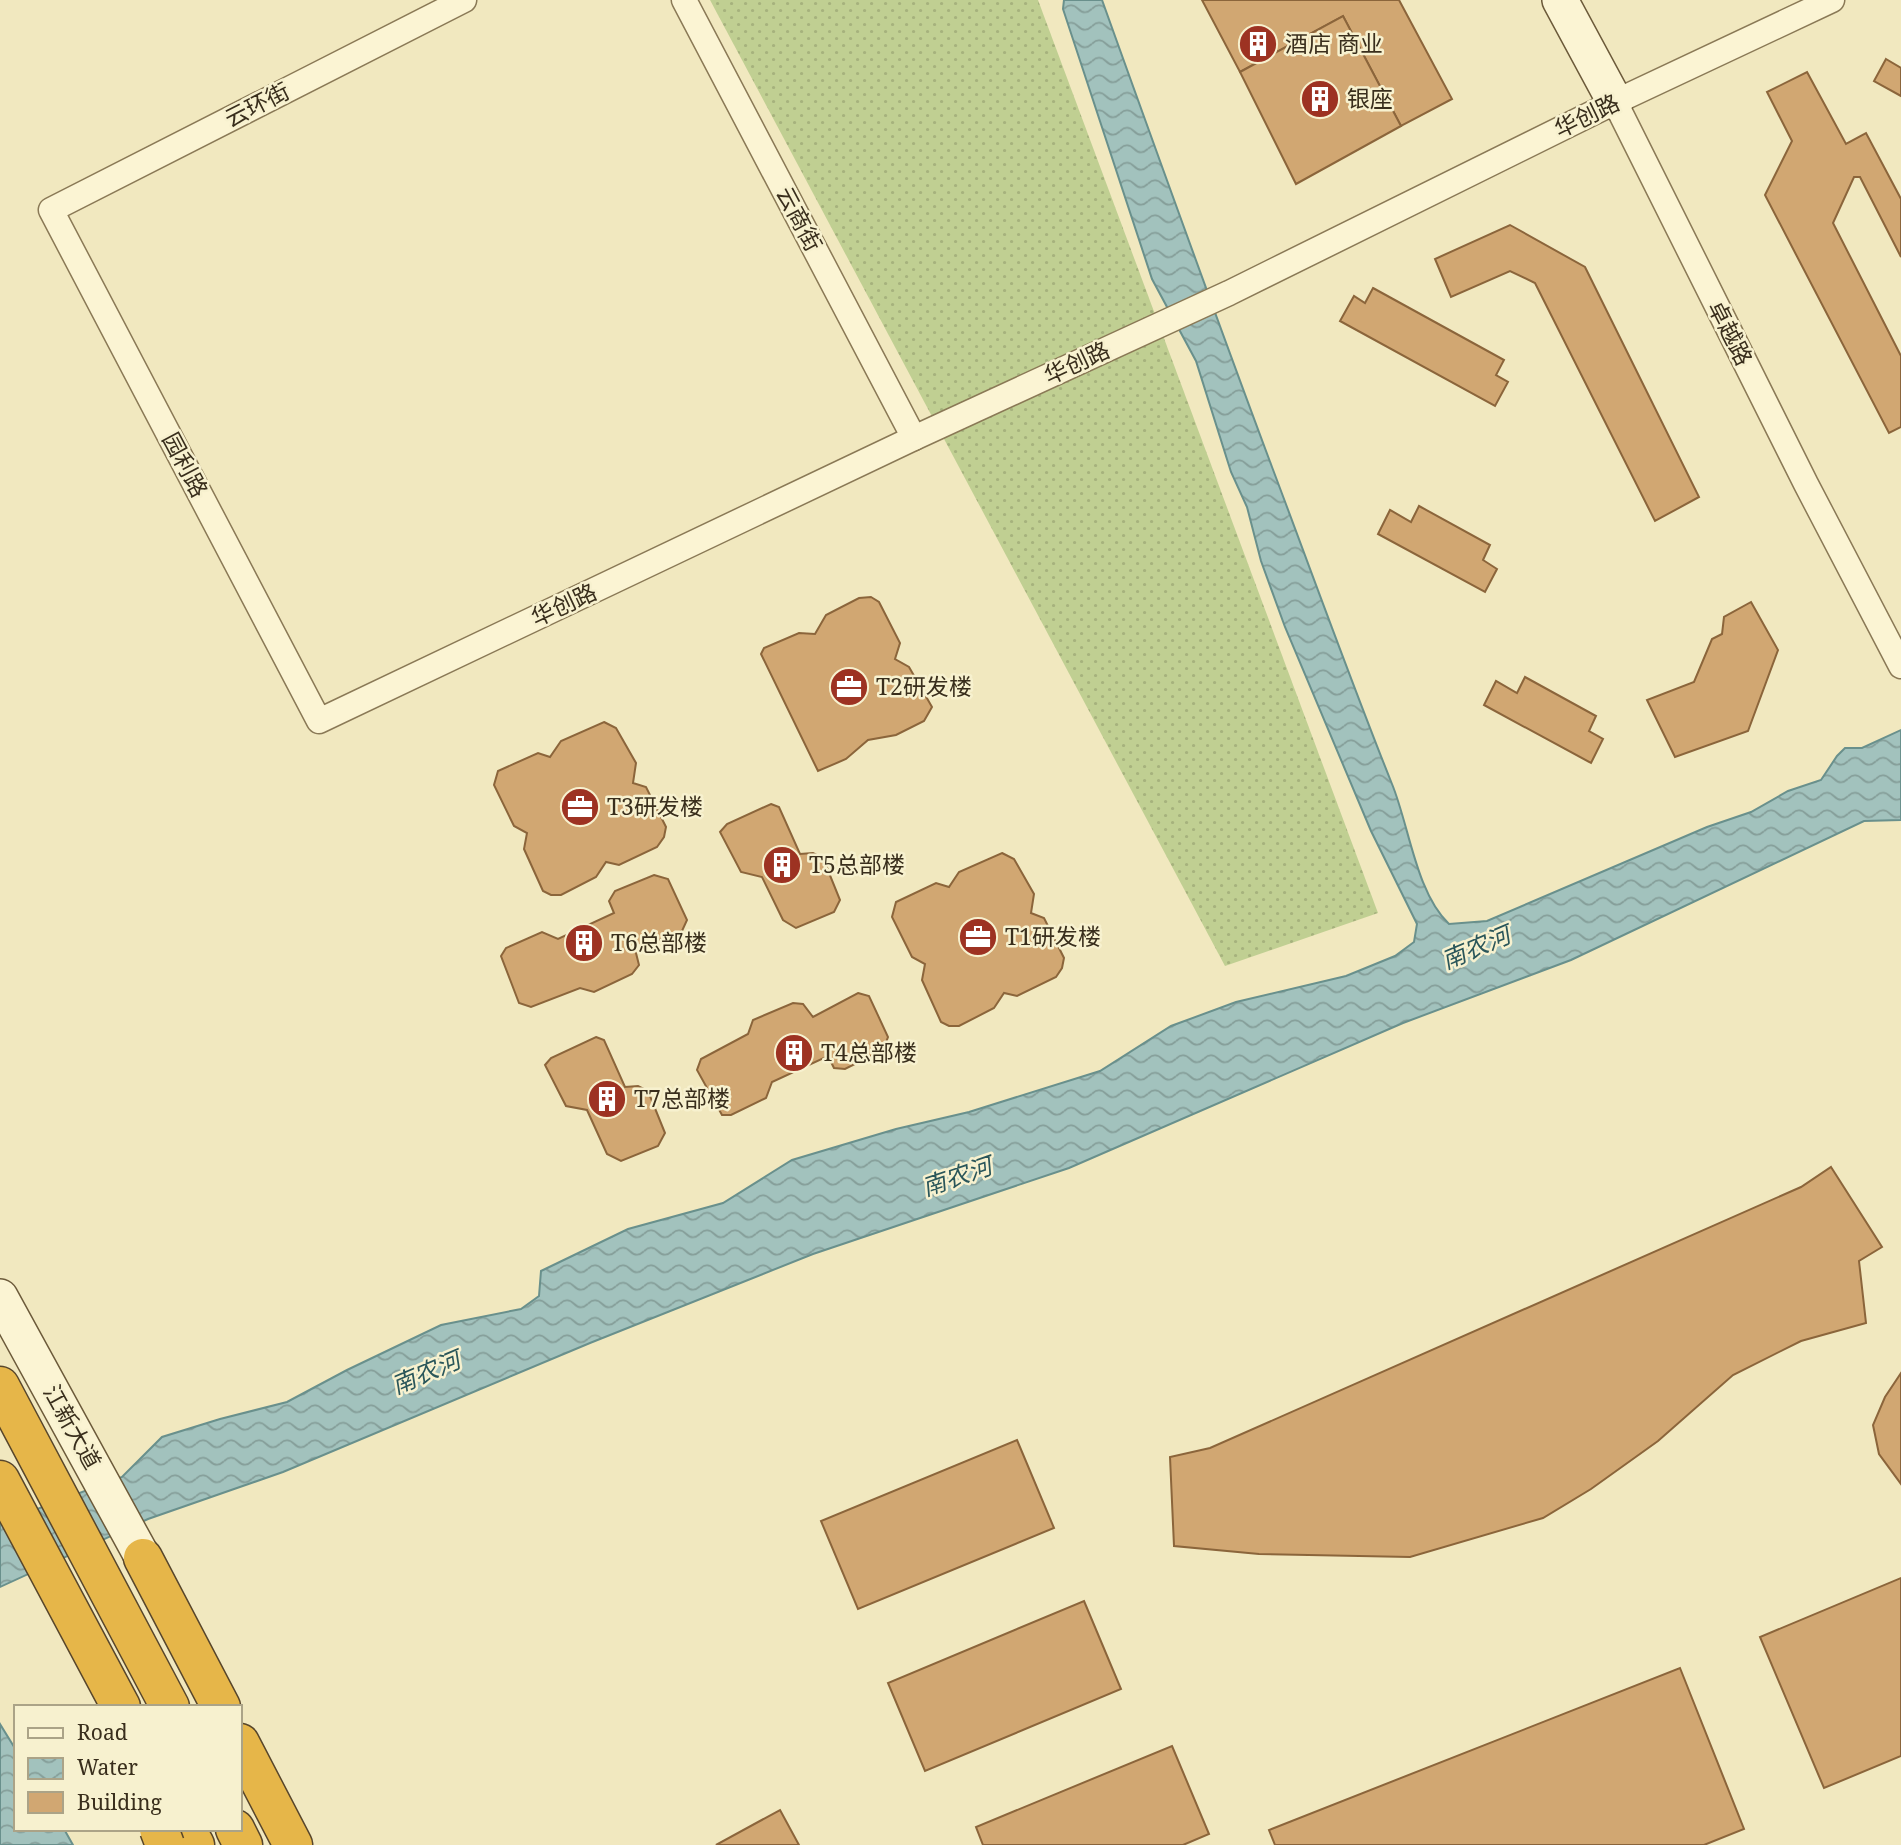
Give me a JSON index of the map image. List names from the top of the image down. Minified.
{"streets":{"highway":["江新大道"],"street":["云环街","华创路","云商街","卓越路","园利路"]},"crossings":[["云环街","园利路"],["华创路","云商街"],["华创路","卓越路"],["华创路","园利路"]],"water":["南农河"],"places":{"building":["酒店 商业","银座","T5总部楼","T6总部楼","T4总部楼","T7总部楼"],"office":["T2研发楼","T3研发楼","T1研发楼"]},"legend":["Road","Water","Building"]}
